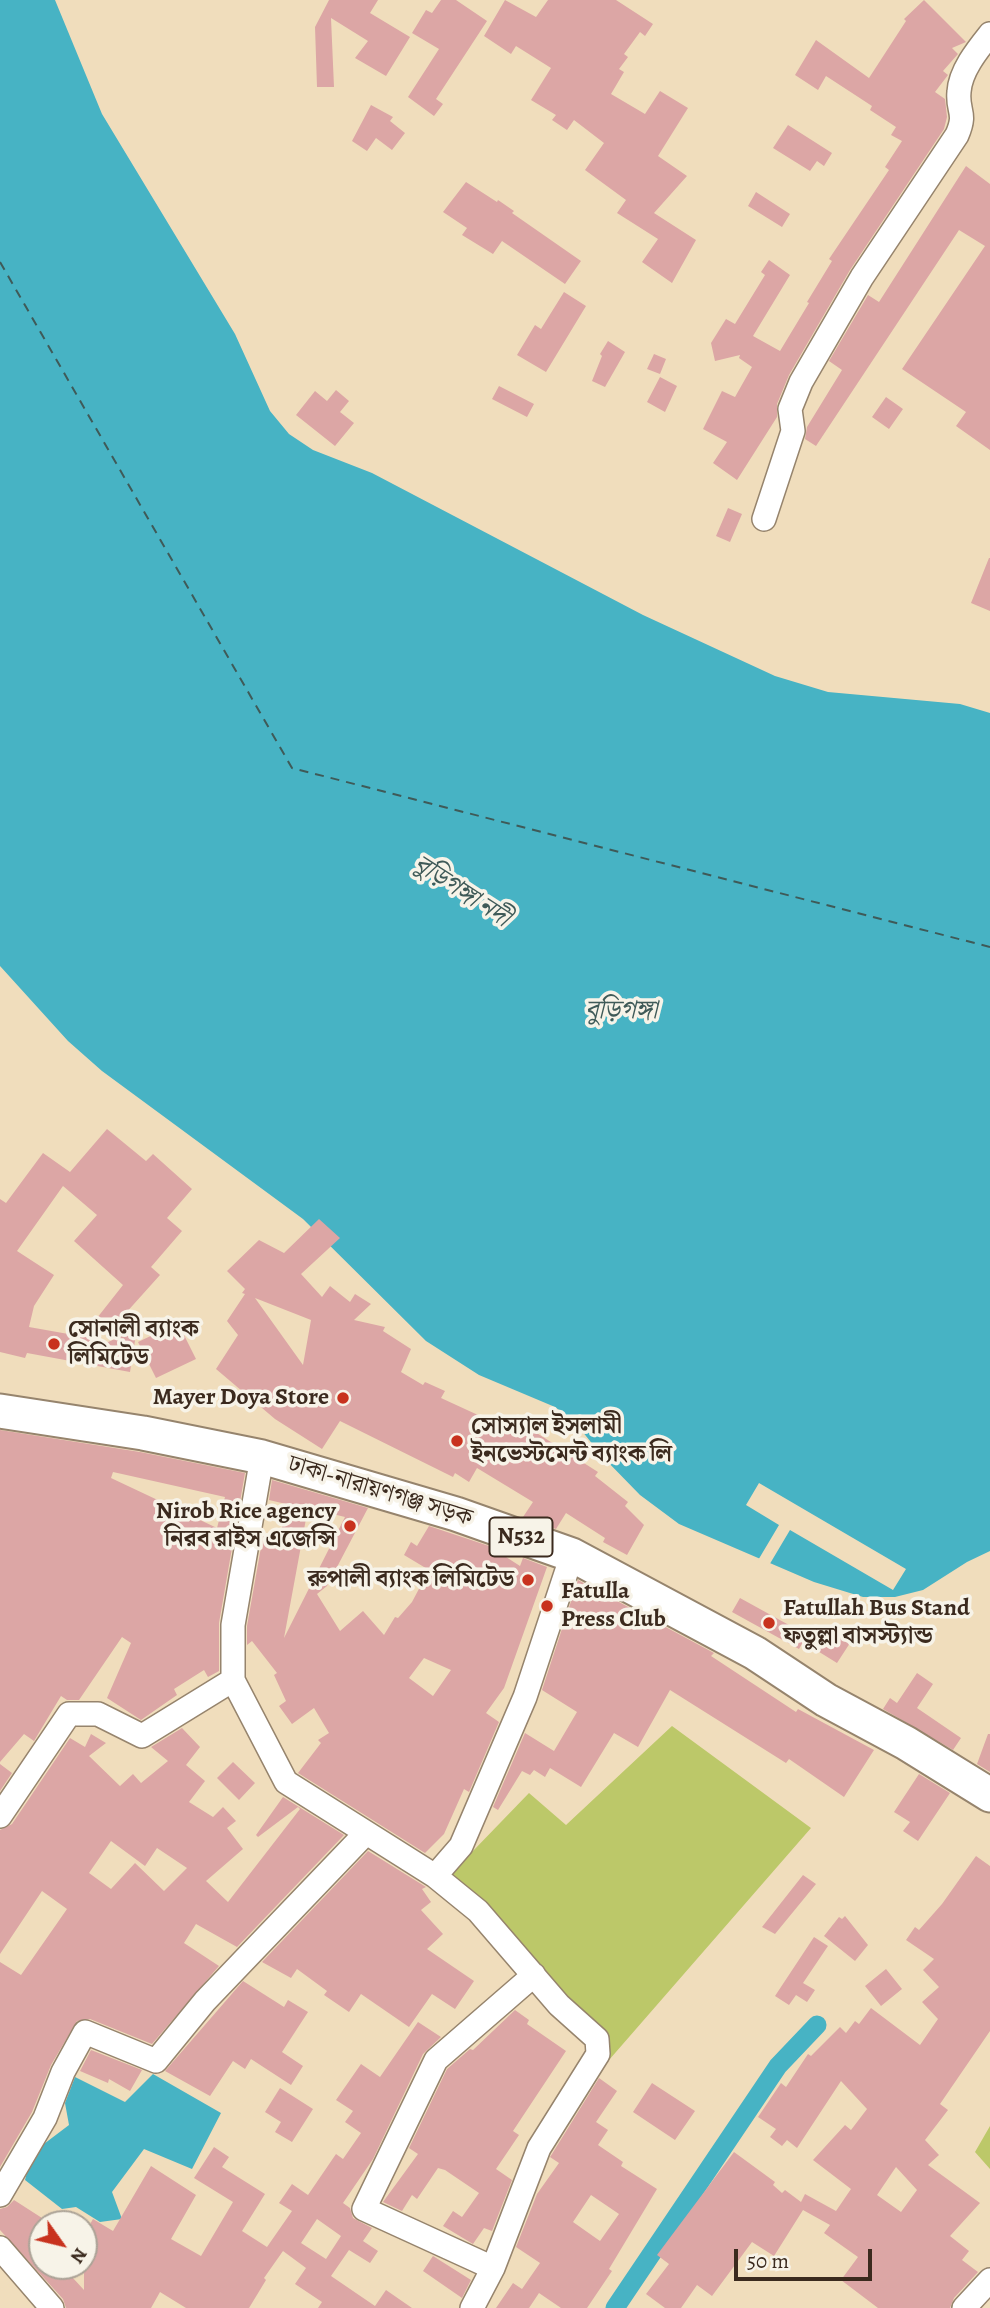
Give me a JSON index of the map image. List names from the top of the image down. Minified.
{"streets":{"highway":["ঢাকা-নারায়ণগঞ্জ সড়ক","N532"]},"water":["বুড়িগঙ্গা নদী","বুড়িগঙ্গা"],"places":["সোনালী ব্যাংক লিমিটেড","Mayer Doya Store","সোস্যাল ইসলামী ইনভেস্টমেন্ট ব্যাংক লি","Nirob Rice agency নিরব রাইস এজেন্সি","রুপালী ব্যাংক লিমিটেড","Fatulla Press Club","Fatullah Bus Stand ফতুল্লা বাসস্ট্যান্ড"],"scale_bar":"50 m","north":"bottom right"}
